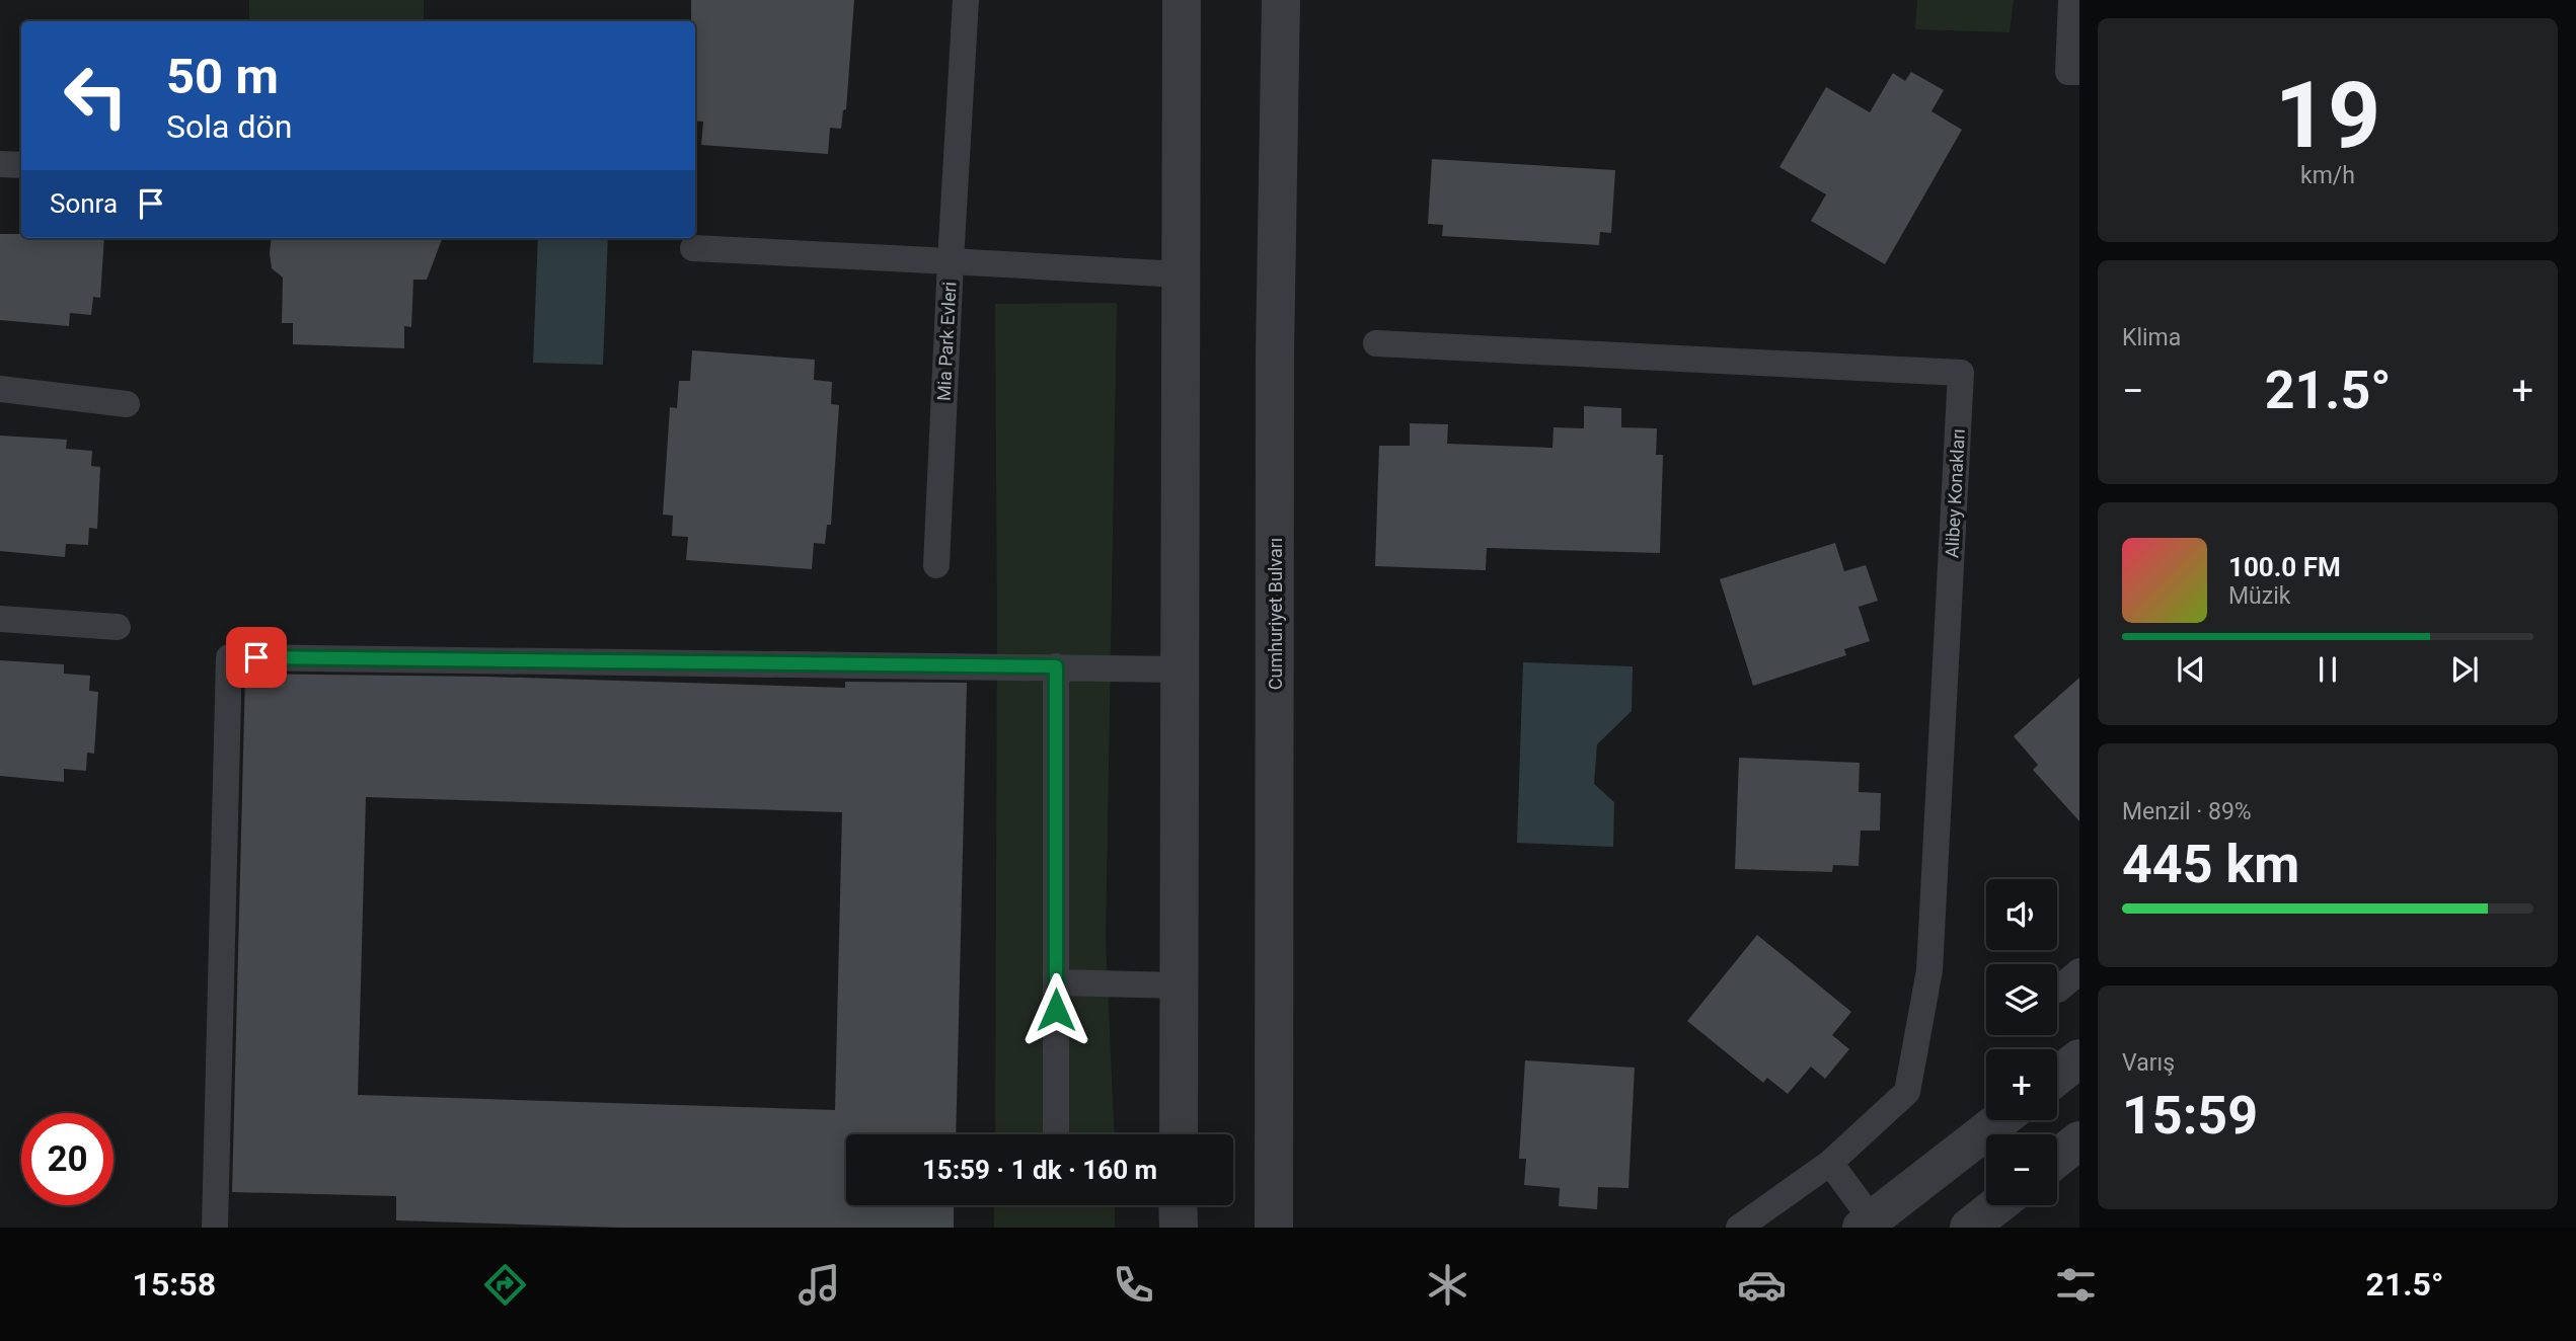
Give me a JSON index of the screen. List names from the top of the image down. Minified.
{"streets":{"street":["Cumhuriyet Bulvarı"],"lane":["Mia Park Evleri","Alibey Konakları"]},"page":{"tile":[["19","km/h"],"Klima",["Menzil · 89%","445 km"],["Varış","15:59"]],"turn":["50 m","Sola dön"],"then":"Sonra","heat":["−","21.5°","+"],"song":["100.0 FM","Müzik"],"map_buttons":["+","−"],"limit":"20","trip":"15:59 · 1 dk · 160 m","tabs":["15:58","21.5°"]}}
